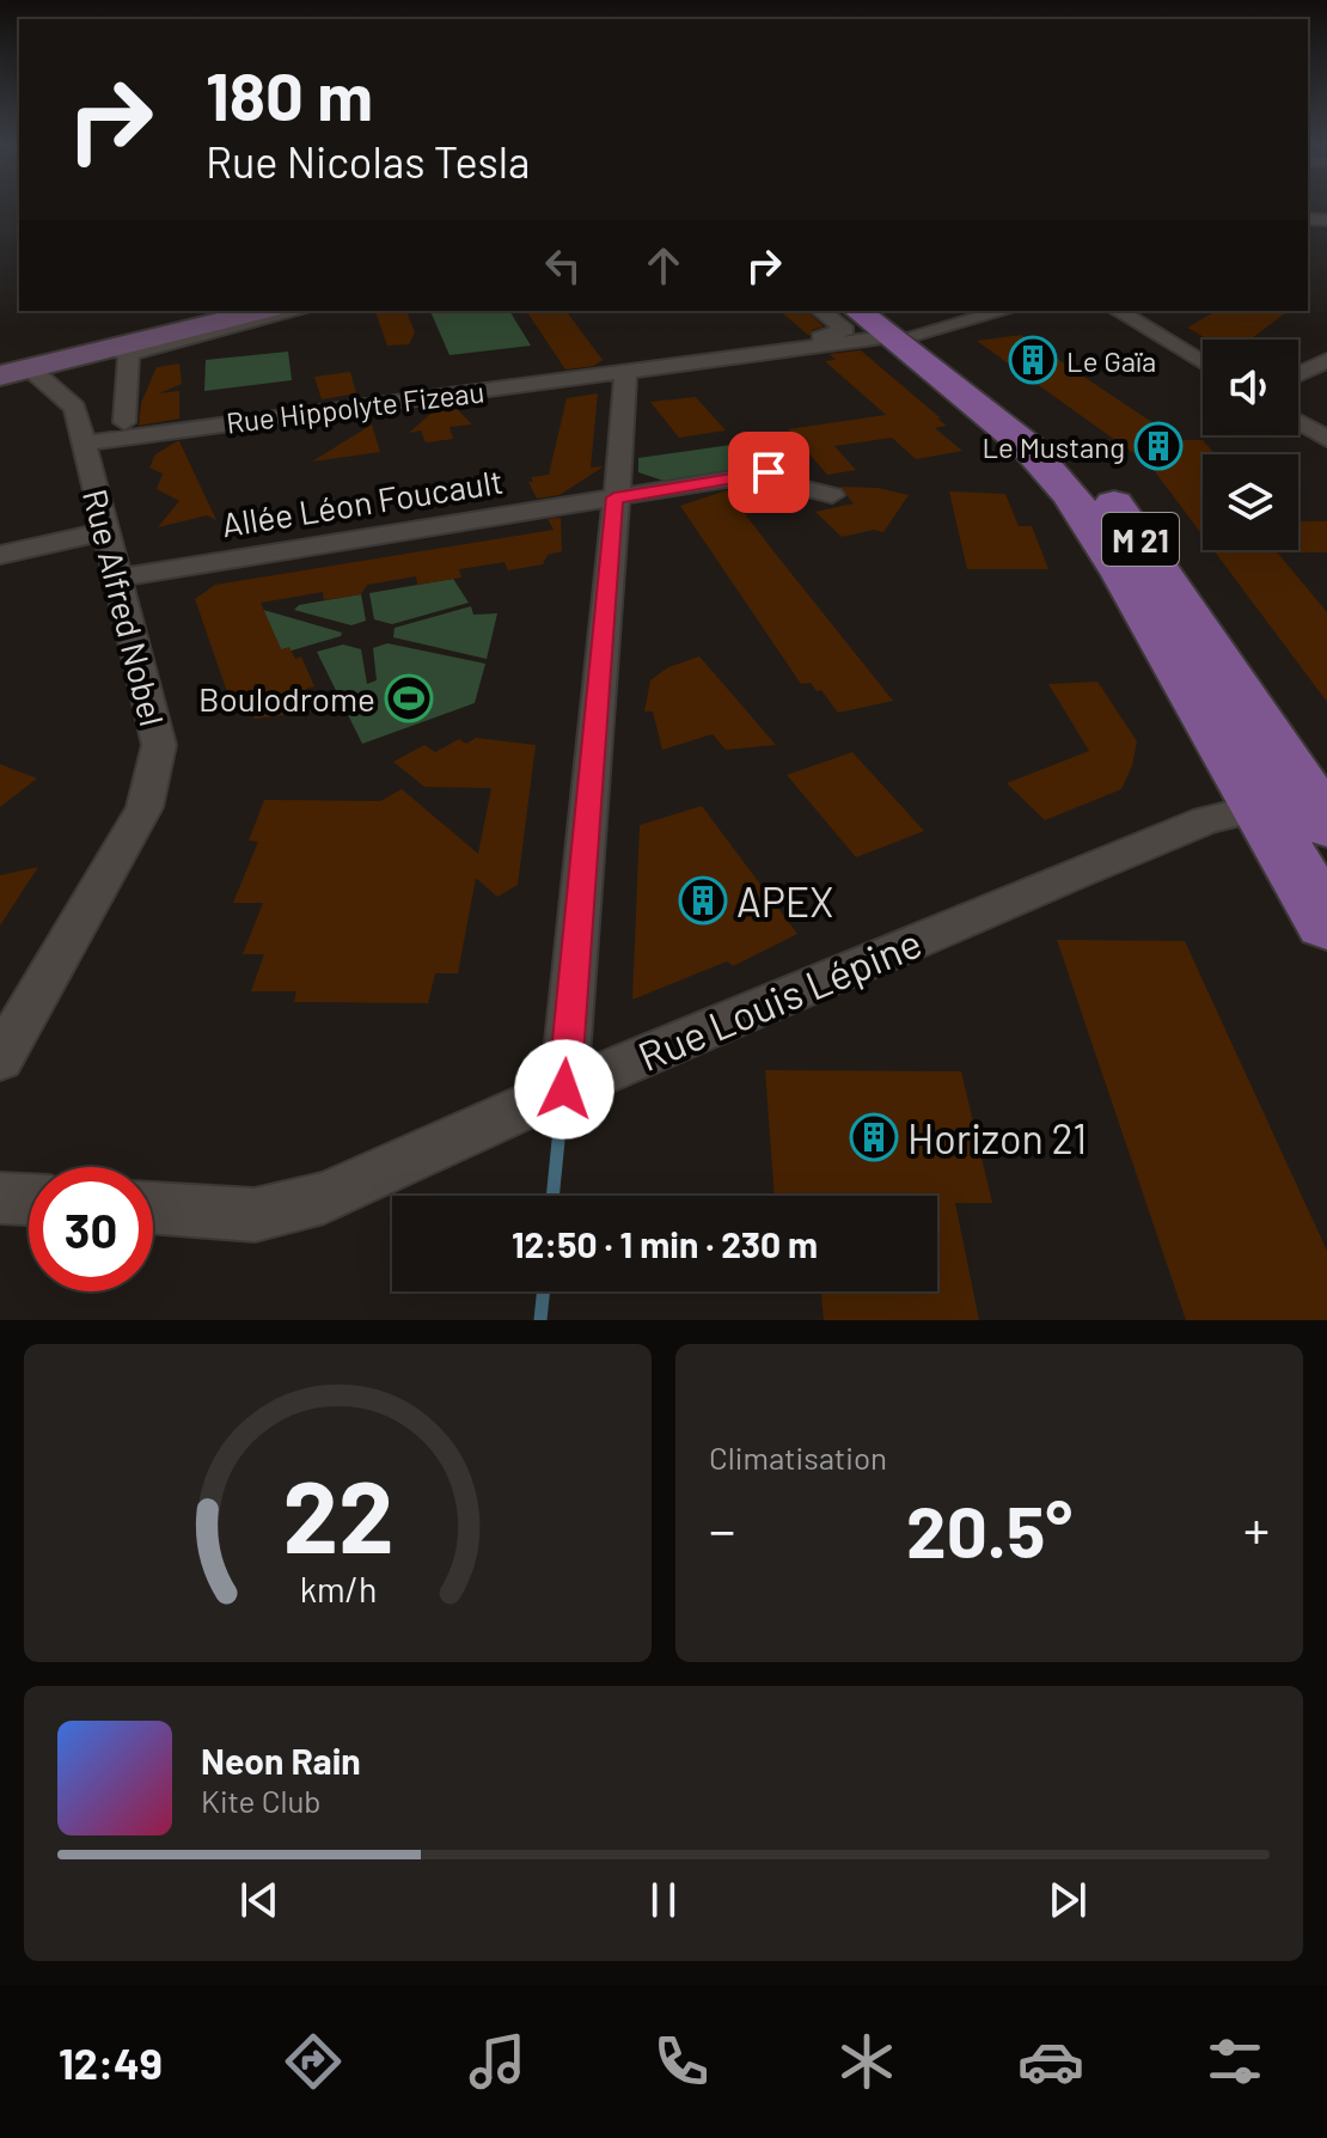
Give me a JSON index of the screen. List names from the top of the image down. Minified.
{"streets":{"main road":["M 21"],"street":["Rue Hippolyte Fizeau","Allée Léon Foucault","Rue Alfred Nobel","Rue Louis Lépine"]},"crossings":[["Rue Hippolyte Fizeau","M 21"],["Rue Hippolyte Fizeau","Rue Alfred Nobel"],["Allée Léon Foucault","Rue Alfred Nobel"],["M 21","Rue Louis Lépine"]],"places":{"building":["Le Gaïa","Le Mustang","APEX","Horizon 21"],"sports":["Boulodrome"]},"page":{"turn":["180 m","Rue Nicolas Tesla"],"limit":"30","trip":"12:50 · 1 min · 230 m","tile":"Climatisation","heat":["−","20.5°","+"],"song":["Neon Rain","Kite Club"],"tabs":"12:49","gauge":["22","km/h"]}}
